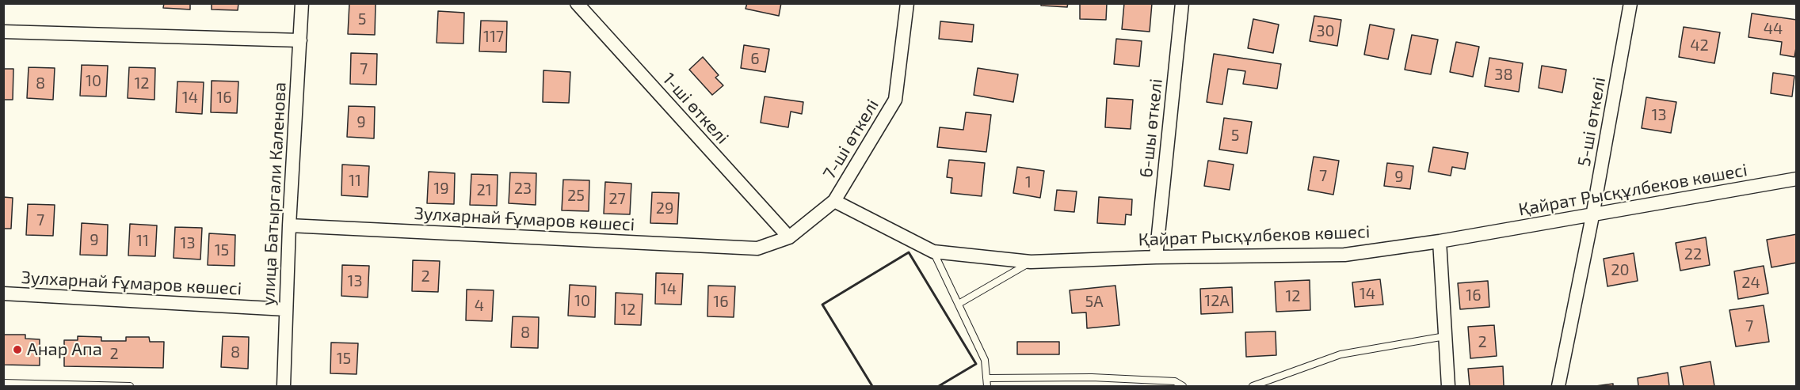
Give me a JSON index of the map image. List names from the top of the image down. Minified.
{"streets":{"street":["1-ші өткелі","5-ші өткелі","6-шы өткелі","7-ші өткелі","Қайрат Рысқұлбеков көшесі","улица Батыргали Каленова","Зулхарнай Ғұмаров көшесі"]},"crossings":[["1-ші өткелі","7-ші өткелі"],["5-ші өткелі","Қайрат Рысқұлбеков көшесі"],["6-шы өткелі","Қайрат Рысқұлбеков көшесі"],["7-ші өткелі","Қайрат Рысқұлбеков көшесі"],["7-ші өткелі","Зулхарнай Ғұмаров көшесі"],["улица Батыргали Каленова","Зулхарнай Ғұмаров көшесі"]],"places":["Анар Апа"],"house_numbers":["5","44","30","117","42","6","7","38","10","8","12","14","16","13","9","5","7","9","11","1","19","23","21","25","27","29","7","9","11","13","15","22","20","2","13","24","14","14","16","12","10","12А","16","5А","4","12","7","8","2","8","2","15"]}
